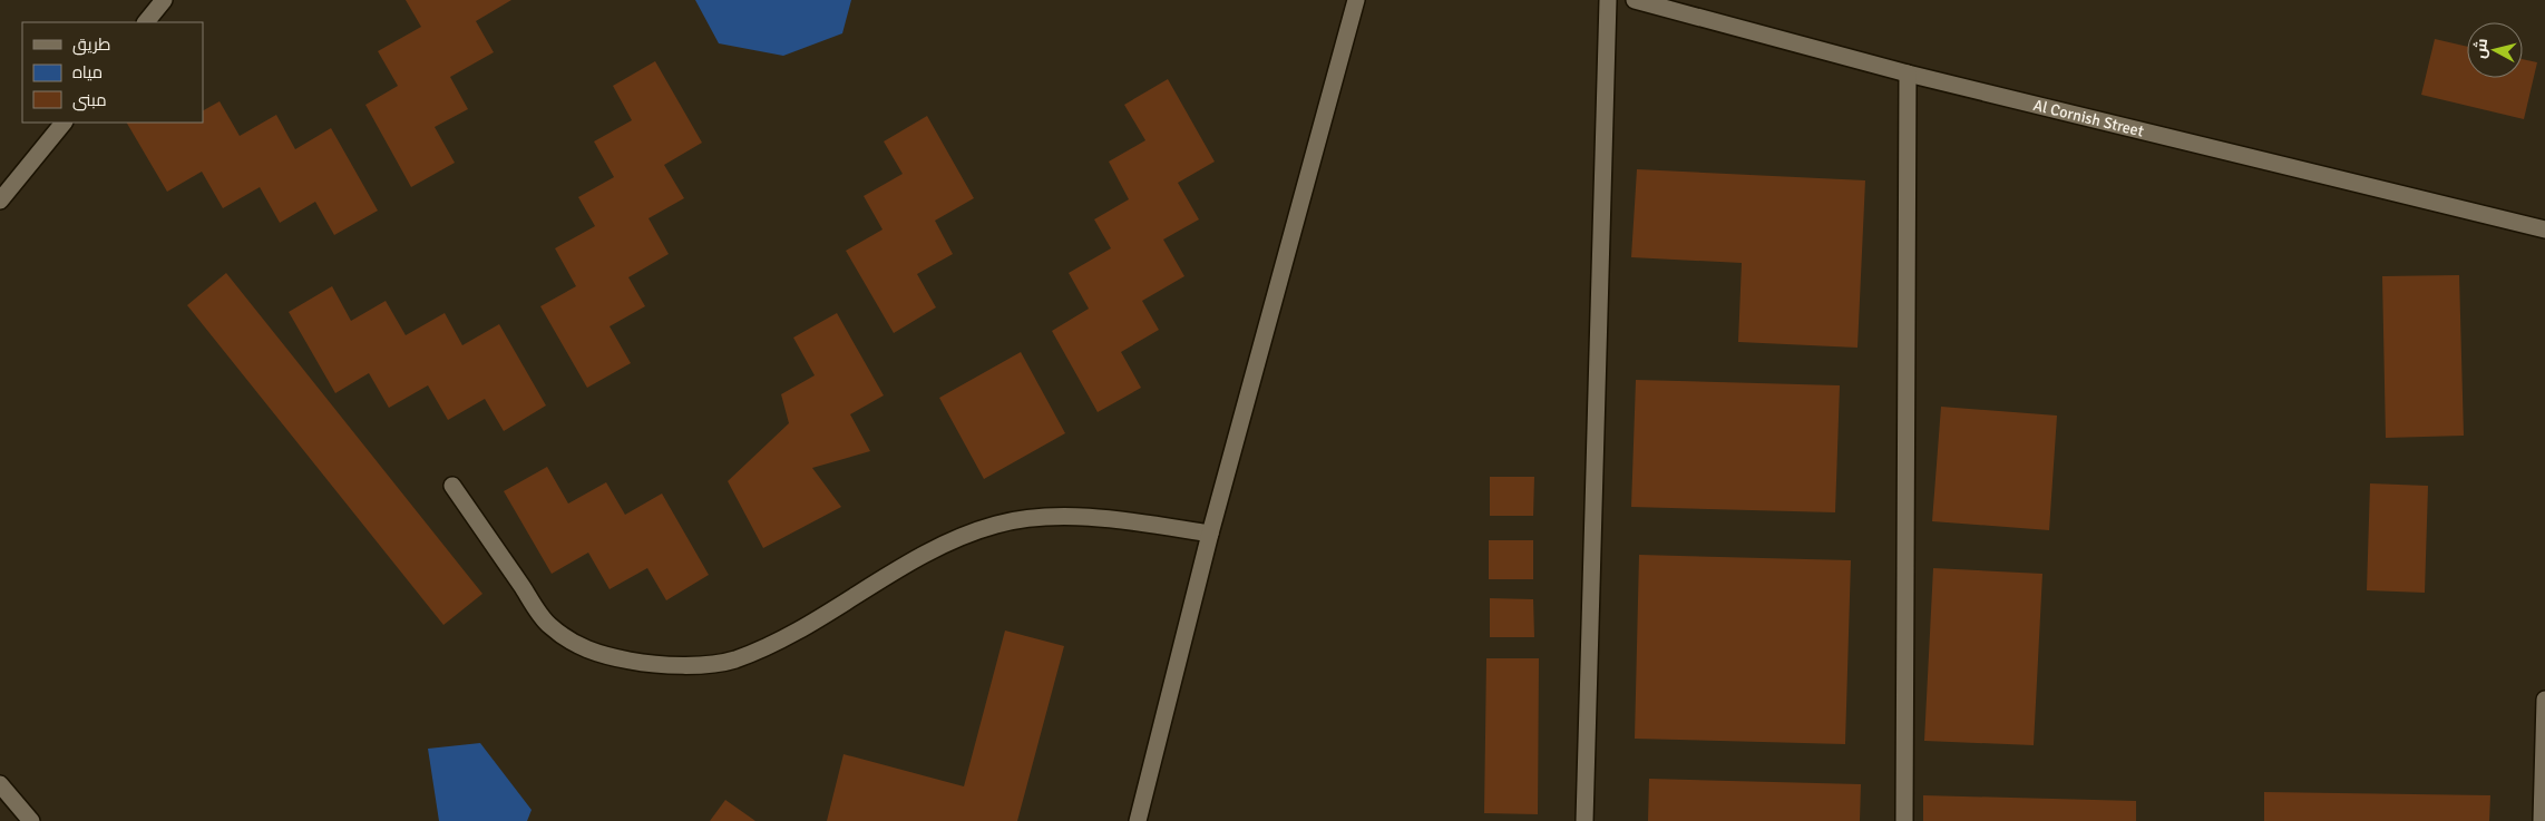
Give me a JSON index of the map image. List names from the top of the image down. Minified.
{"streets":{"street":["Al Cornish Street"]},"legend":["طريق","مياه","مبنى"],"north":"left"}
